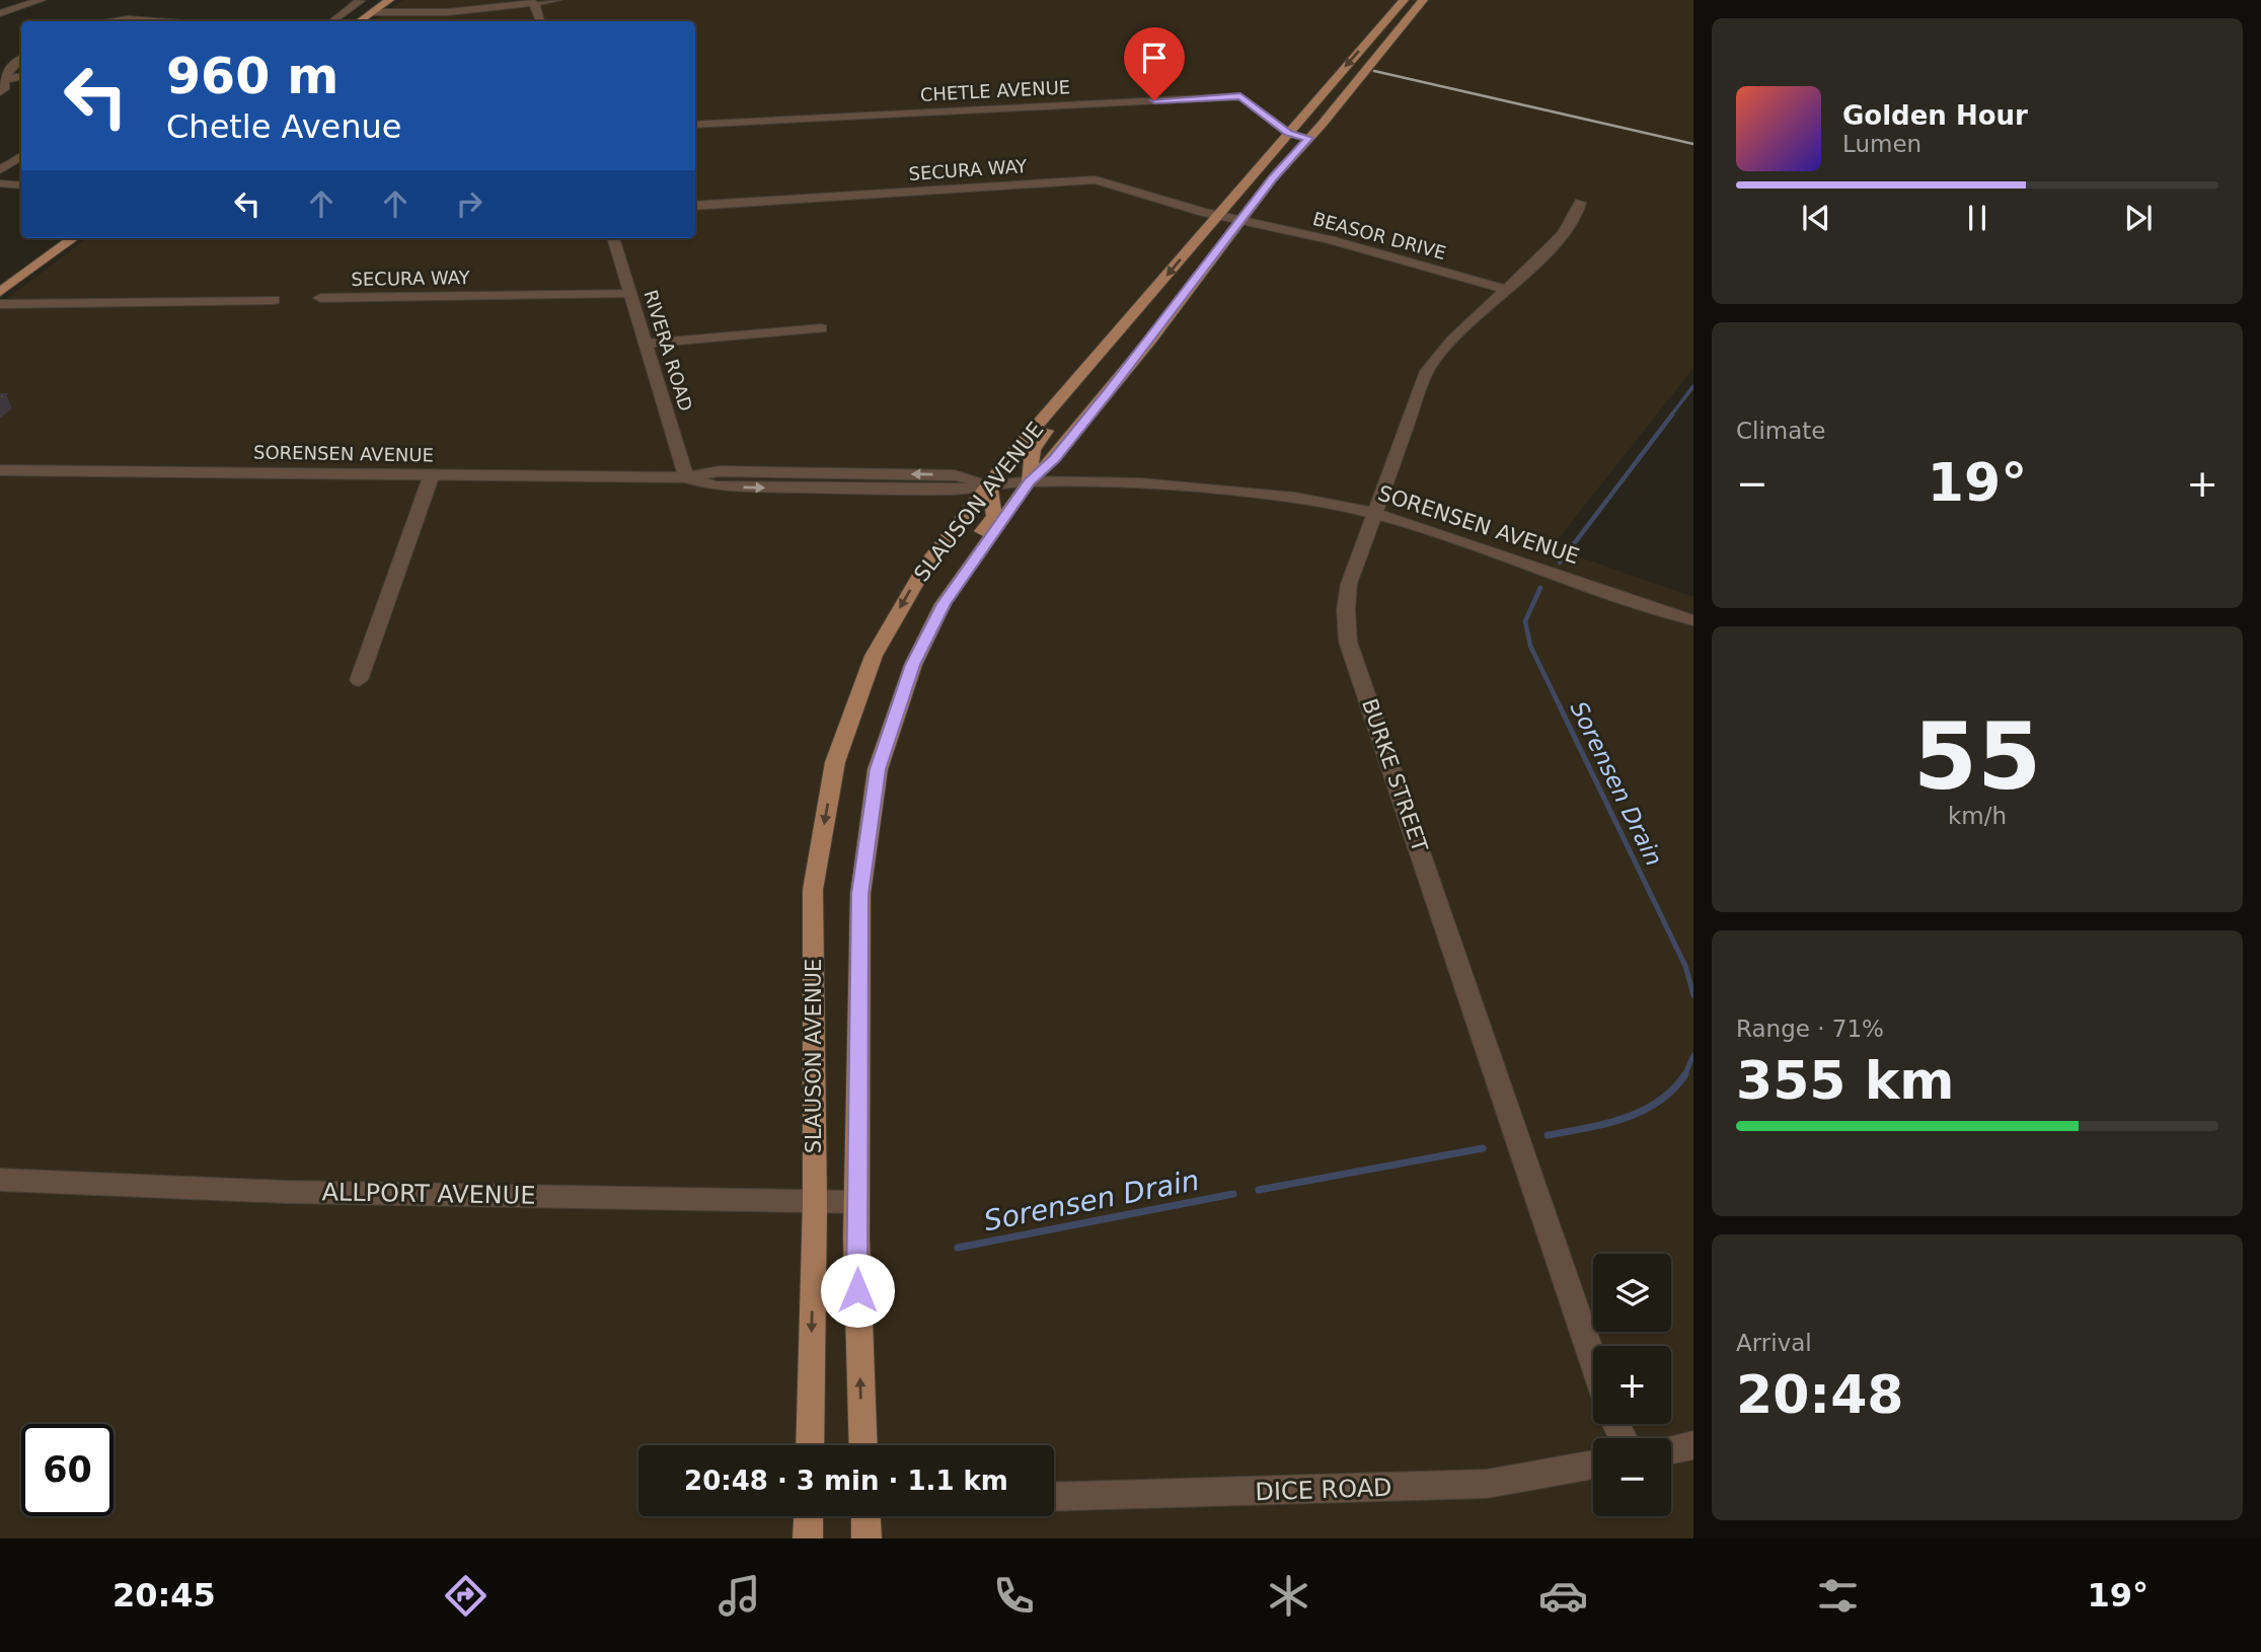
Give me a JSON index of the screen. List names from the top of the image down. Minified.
{"streets":{"main road":["SLAUSON AVENUE"],"street":["CHETLE AVENUE","SECURA WAY","BEASOR DRIVE","RIVERA ROAD","SORENSEN AVENUE","BURKE STREET","ALLPORT AVENUE","DICE ROAD"]},"crossings":[["CHETLE AVENUE","SLAUSON AVENUE"],["SECURA WAY","BEASOR DRIVE"],["SECURA WAY","RIVERA ROAD"],["SECURA WAY","SLAUSON AVENUE"],["BEASOR DRIVE","SLAUSON AVENUE"],["BEASOR DRIVE","BURKE STREET"],["RIVERA ROAD","SORENSEN AVENUE"],["SORENSEN AVENUE","SLAUSON AVENUE"],["SORENSEN AVENUE","BURKE STREET"],["SLAUSON AVENUE","ALLPORT AVENUE"]],"water":["Sorensen Drain"],"page":{"turn":["960 m","Chetle Avenue"],"song":["Golden Hour","Lumen"],"tile":["Climate",["55","km/h"],["Range · 71%","355 km"],["Arrival","20:48"]],"heat":["−","19°","+"],"map_buttons":["+","−"],"limit":"60","trip":"20:48 · 3 min · 1.1 km","tabs":["20:45","19°"]}}
